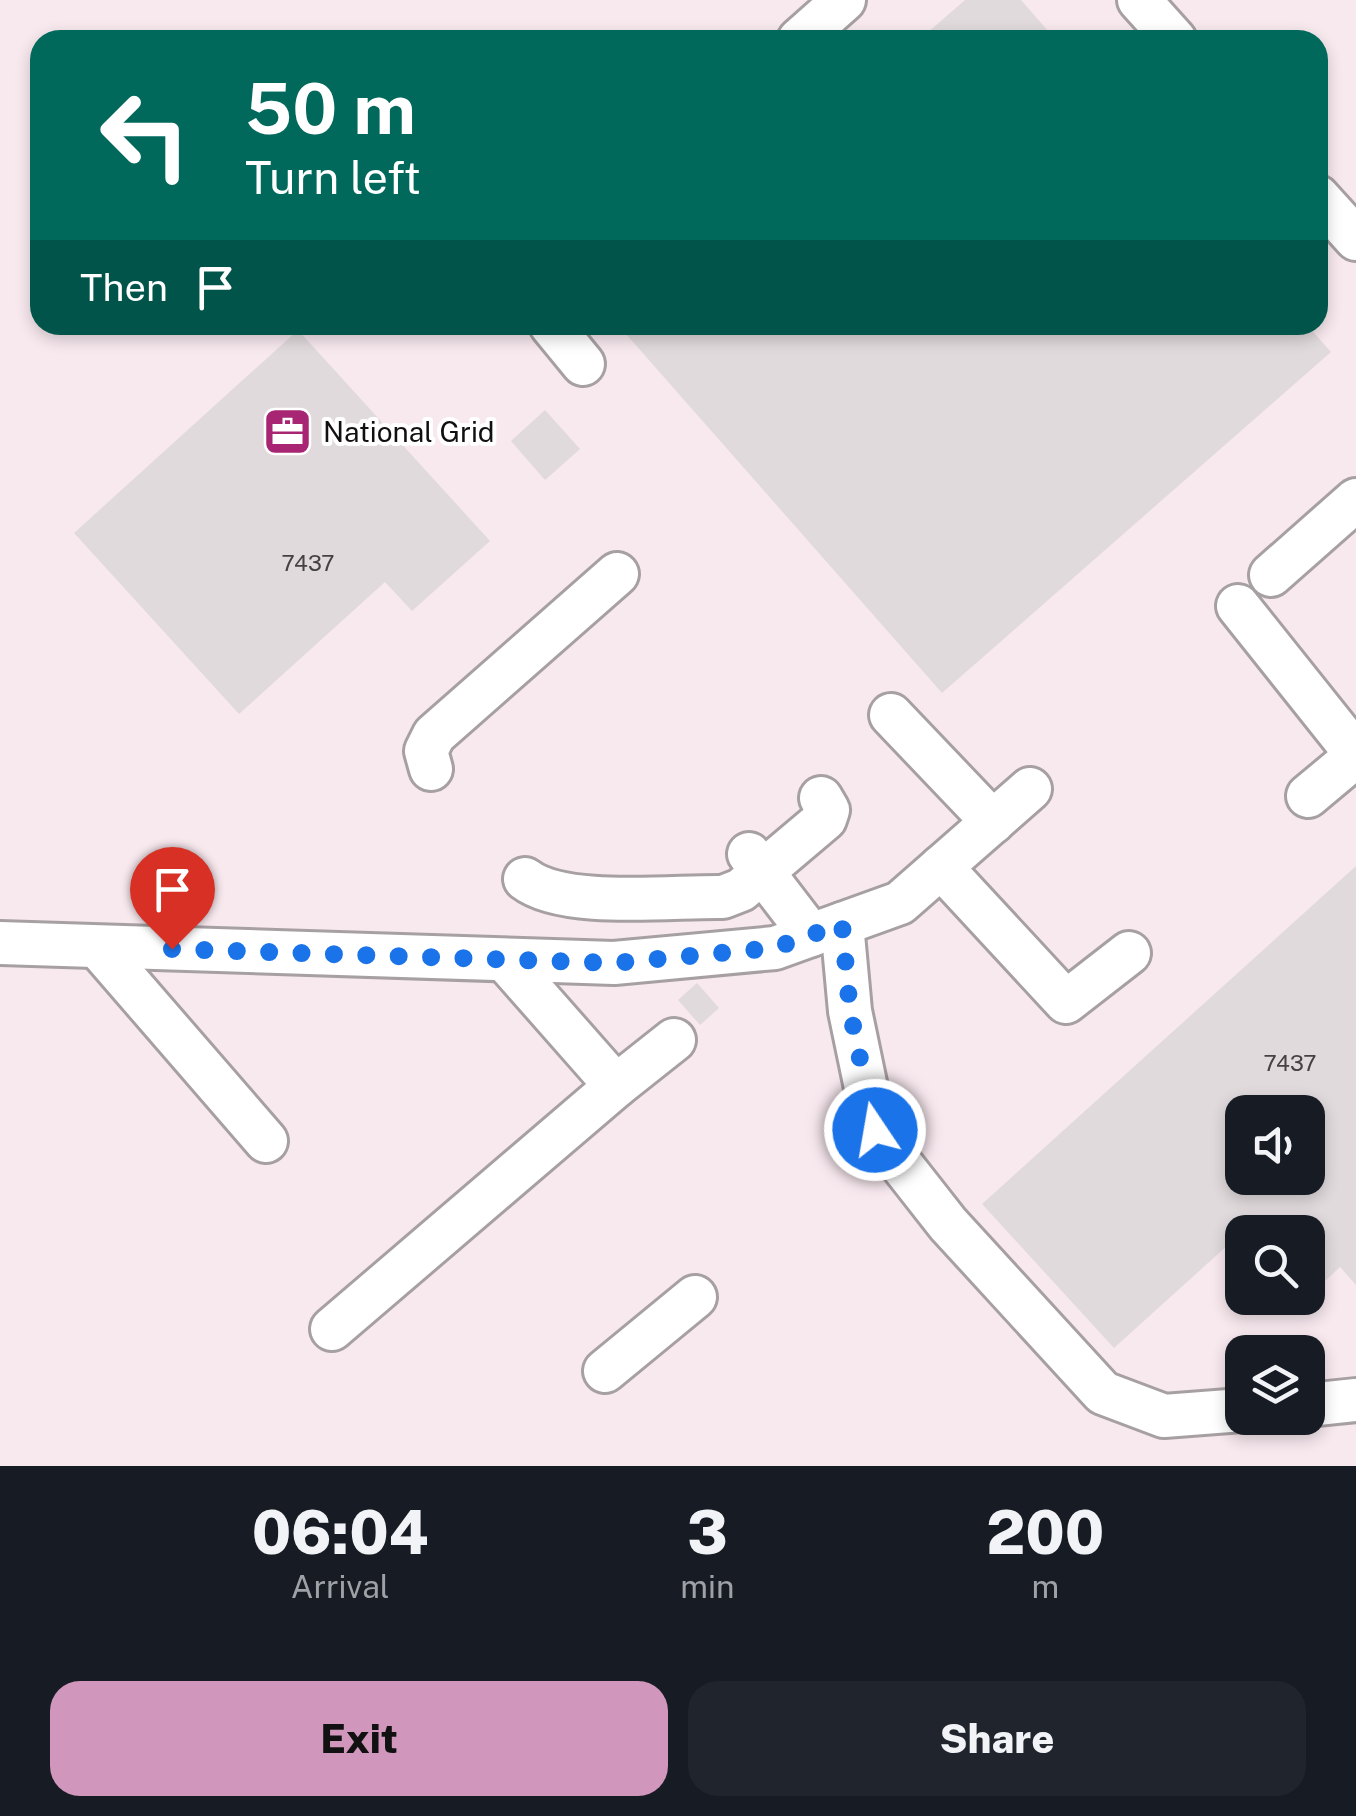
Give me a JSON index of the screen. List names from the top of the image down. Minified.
{"places":{"office":["National Grid"]},"house_numbers":["7437","7437"],"page":{"turn":["50 m","Turn left"],"then":"Then","eta":["06:04","Arrival","3","min","200","m"],"buttons":["Exit","Share"]}}
